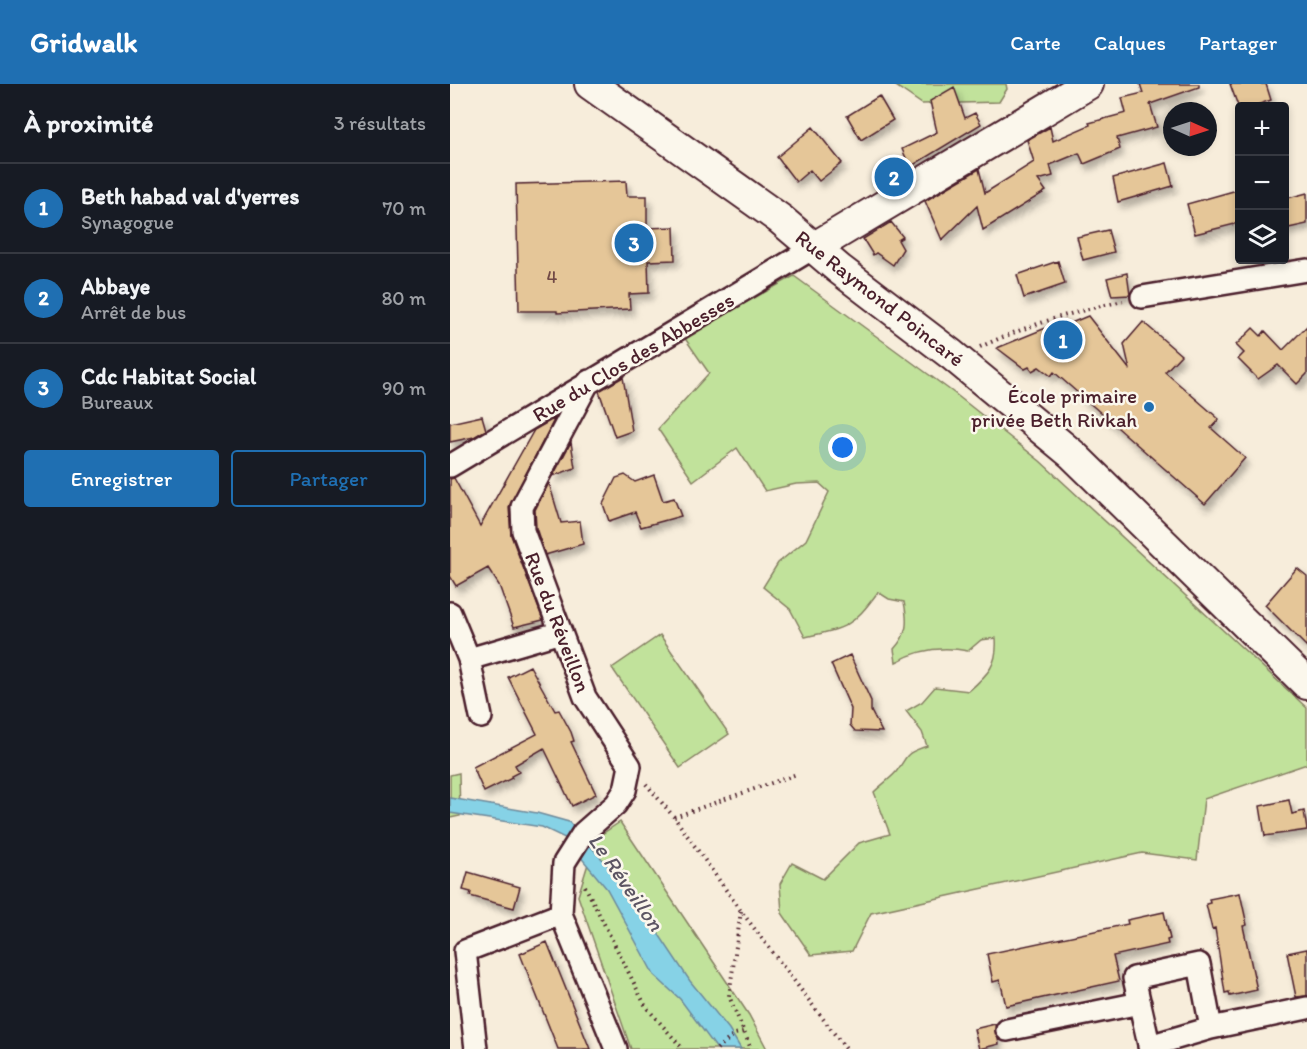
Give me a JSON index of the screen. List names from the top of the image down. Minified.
{"streets":{"main road":["Rue Raymond Poincaré"],"street":["Rue du Clos des Abbesses","Rue du Réveillon"]},"crossings":[["Rue Raymond Poincaré","Rue du Clos des Abbesses"],["Rue du Clos des Abbesses","Rue du Réveillon"]],"water":["Le Réveillon"],"places":["École primaire privée Beth Rivkah"],"house_numbers":["4"],"north":"right","page":{"header":"Gridwalk","nav":["Carte","Calques","Partager"],"heading":["À proximité","3 résultats"],"map_buttons":["+","−"],"pins":["2","3","1"],"list":[{"mark":"1","name":"Beth habad val d'yerres","note":"Synagogue","value":"70 m"},{"mark":"2","name":"Abbaye","note":"Arrêt de bus","value":"80 m"},{"mark":"3","name":"Cdc Habitat Social","note":"Bureaux","value":"90 m"}],"buttons":["Enregistrer","Partager"]}}
